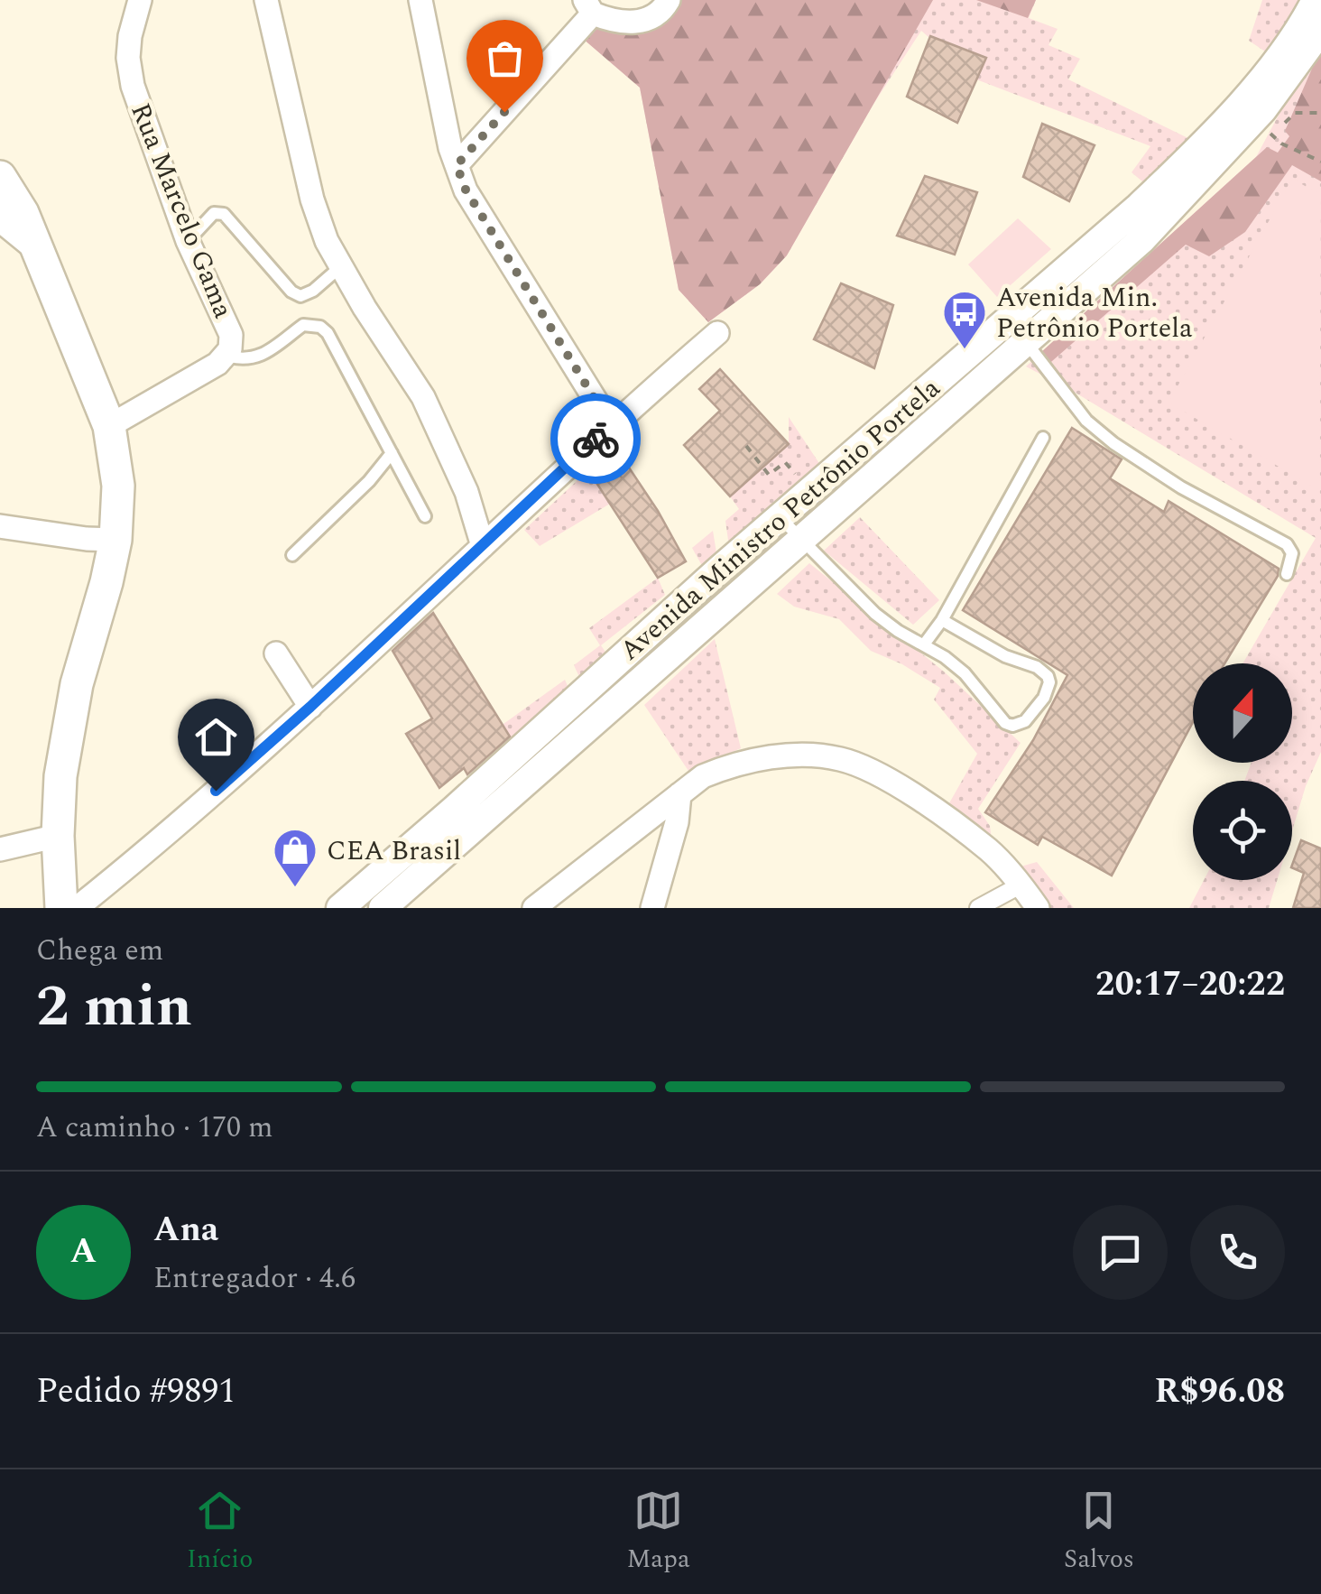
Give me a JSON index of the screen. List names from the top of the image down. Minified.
{"streets":{"street":["Rua Marcelo Gama","Avenida Ministro Petrônio Portela"]},"places":{"bus stop":["Avenida Min. Petrônio Portela"],"shop":["CEA Brasil"]},"north":"top","page":{"heading":["2 min","Chega em","20:17–20:22"],"panel":["Ana","Entregador · 4.6","Pedido #9891","R$96.08"],"bar":"A caminho · 170 m","round":"A","tabs":["Início","Mapa","Salvos"]}}
